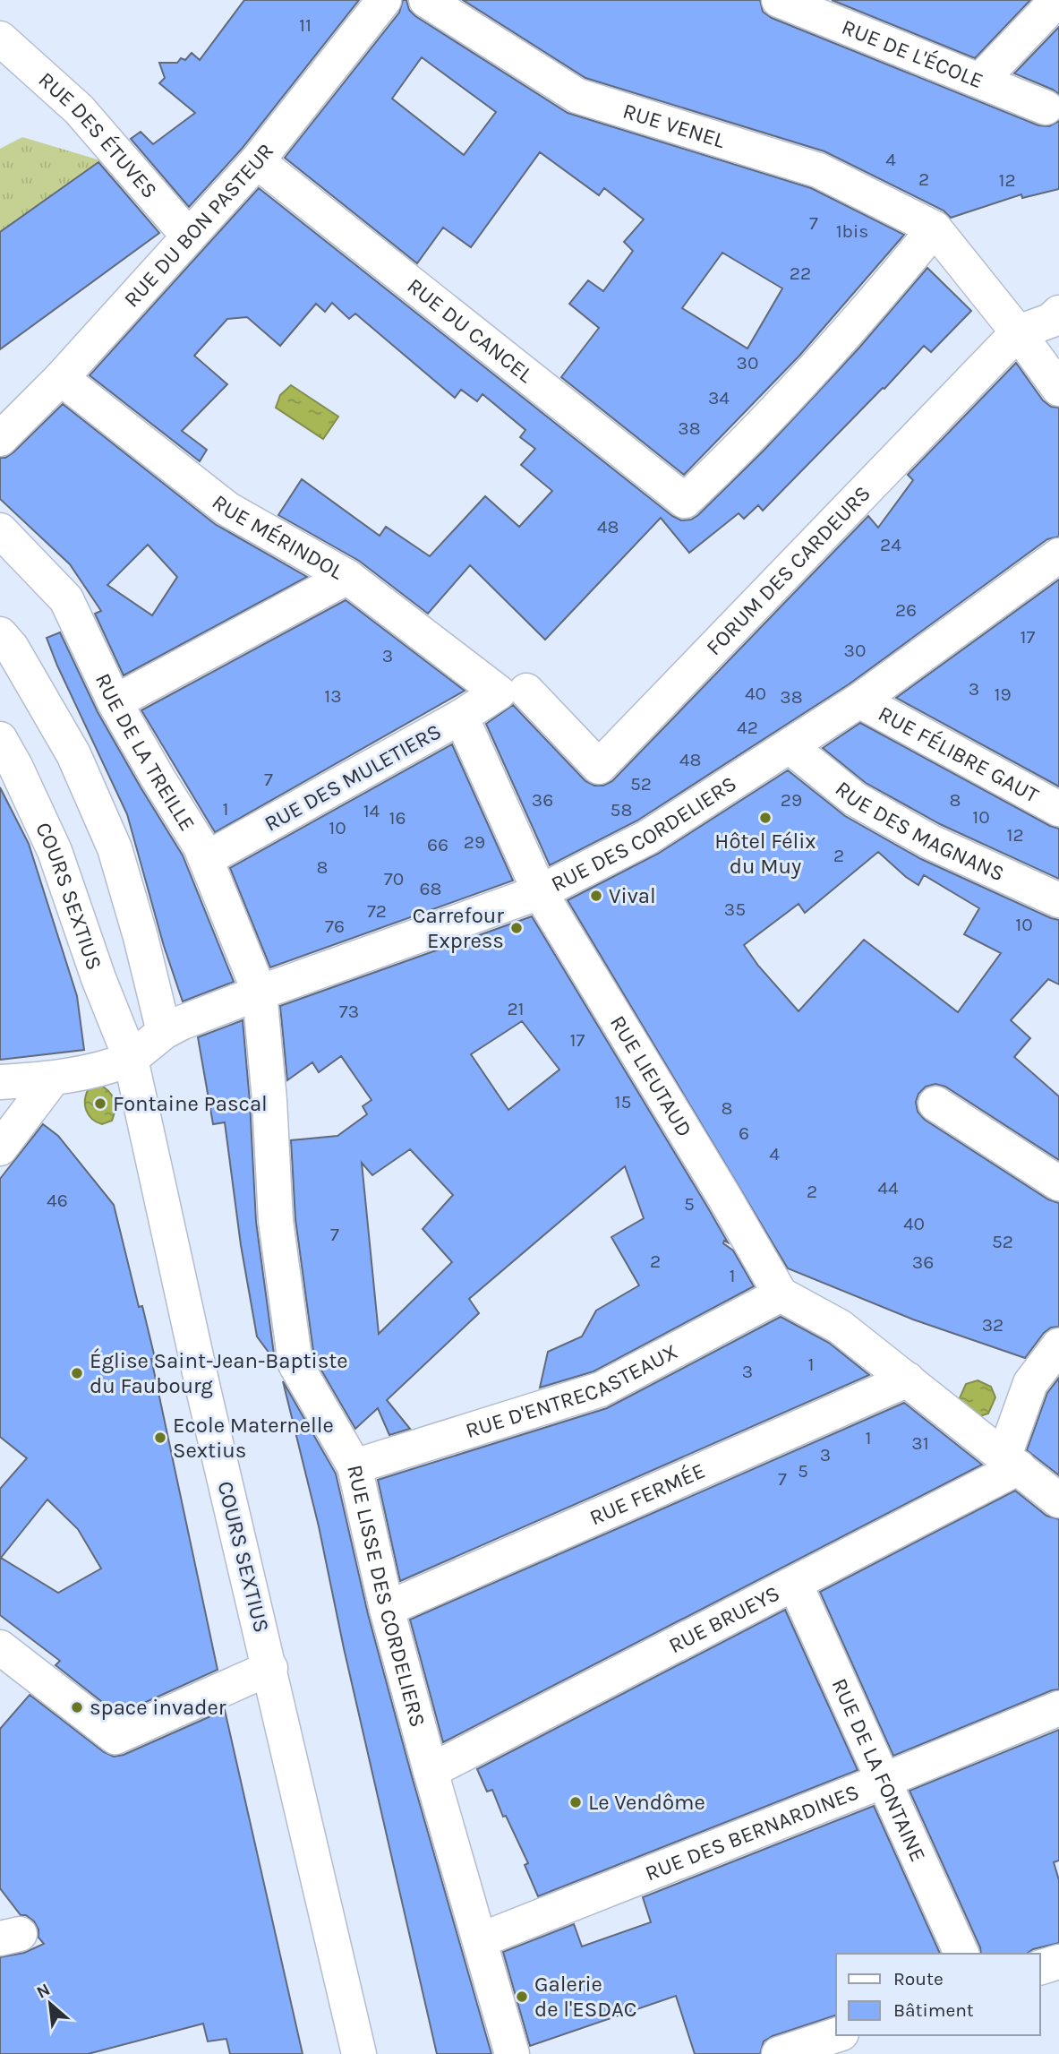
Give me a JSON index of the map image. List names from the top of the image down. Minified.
{"streets":{"street":["RUE DE L'ÉCOLE","RUE VENEL","RUE DES ÉTUVES","RUE DU BON PASTEUR","RUE DU CANCEL","RUE MÉRINDOL","FORUM DES CARDEURS","RUE DE LA TREILLE","RUE FÉLIBRE GAUT","RUE DES MULETIERS","RUE DES MAGNANS","RUE DES CORDELIERS","COURS SEXTIUS","RUE LIEUTAUD","RUE D'ENTRECASTEAUX","RUE FERMÉE","RUE LISSE DES CORDELIERS","RUE BRUEYS","RUE DE LA FONTAINE","RUE DES BERNARDINES"]},"crossings":[["RUE VENEL","RUE DU CANCEL"],["RUE DES ÉTUVES","RUE DU BON PASTEUR"],["RUE DU BON PASTEUR","RUE DU CANCEL"],["RUE DU BON PASTEUR","RUE MÉRINDOL"],["RUE MÉRINDOL","FORUM DES CARDEURS"],["RUE MÉRINDOL","RUE DES MULETIERS"],["FORUM DES CARDEURS","RUE DES MULETIERS"],["RUE DE LA TREILLE","RUE DES MULETIERS"],["RUE DE LA TREILLE","RUE DES CORDELIERS"],["RUE DE LA TREILLE","RUE LISSE DES CORDELIERS"],["RUE FÉLIBRE GAUT","RUE DES CORDELIERS"],["RUE DES MULETIERS","RUE LIEUTAUD"],["RUE DES MAGNANS","RUE DES CORDELIERS"],["RUE DES CORDELIERS","RUE LIEUTAUD"],["RUE DES CORDELIERS","RUE LISSE DES CORDELIERS"],["RUE LIEUTAUD","RUE D'ENTRECASTEAUX"],["RUE D'ENTRECASTEAUX","RUE LISSE DES CORDELIERS"],["RUE FERMÉE","RUE LISSE DES CORDELIERS"],["RUE LISSE DES CORDELIERS","RUE BRUEYS"],["RUE LISSE DES CORDELIERS","RUE DES BERNARDINES"],["RUE BRUEYS","RUE DE LA FONTAINE"],["RUE DE LA FONTAINE","RUE DES BERNARDINES"]],"places":["Hôtel Félix du Muy","Vival","Carrefour Express","Fontaine Pascal","Église Saint-Jean-Baptiste du Faubourg","Ecole Maternelle Sextius","space invader","Le Vendôme","Galerie de l'ESDAC"],"house_numbers":["11","4","2","12","7","1bis","22","30","34","38","48","24","26","17","30","3","3","40","19","13","38","42","48","7","52","36","29","8","1","58","14","10","16","10","12","29","66","2","8","70","68","35","72","10","76","21","73","17","15","8","6","4","44","2","46","5","40","7","52","2","36","1","32","1","3","1","31","3","5","7"],"legend":["Route","Bâtiment"],"north":"top left"}
